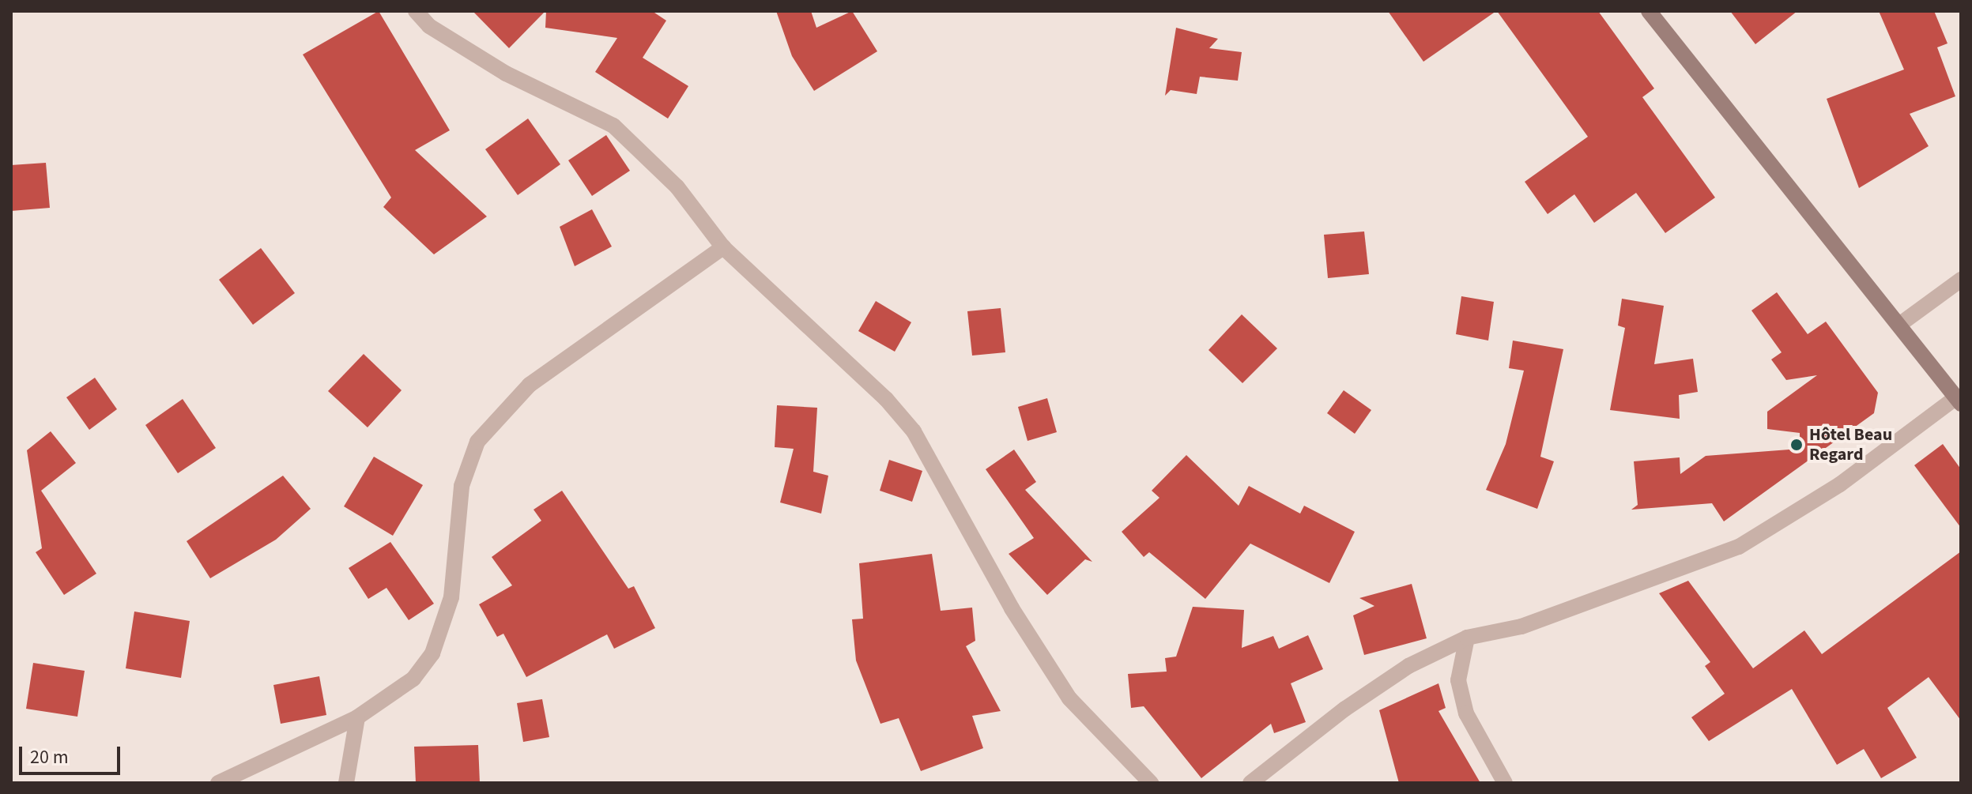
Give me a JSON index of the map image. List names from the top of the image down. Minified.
{"places":["Hôtel Beau Regard"],"scale_bar":"20 m"}
